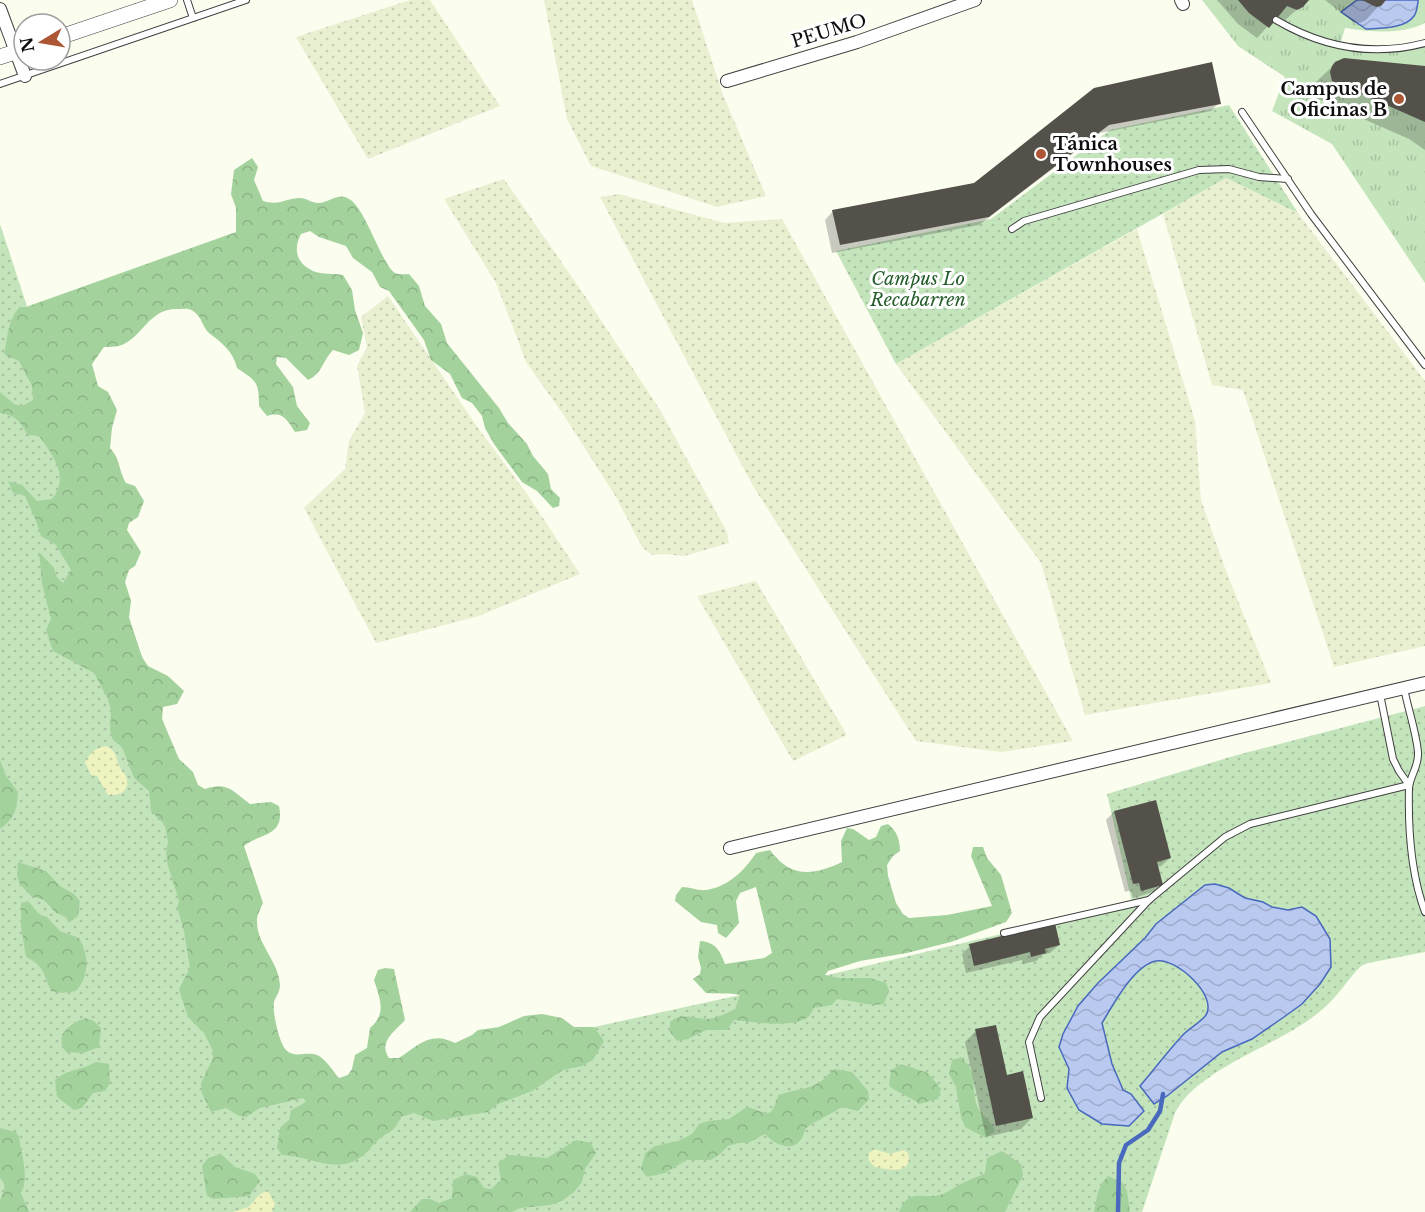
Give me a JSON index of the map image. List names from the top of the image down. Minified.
{"streets":{"street":["PEUMO"]},"parks":["Campus Lo Recabarren"],"places":["Campus de Oficinas B","Tánica Townhouses"],"north":"left"}
